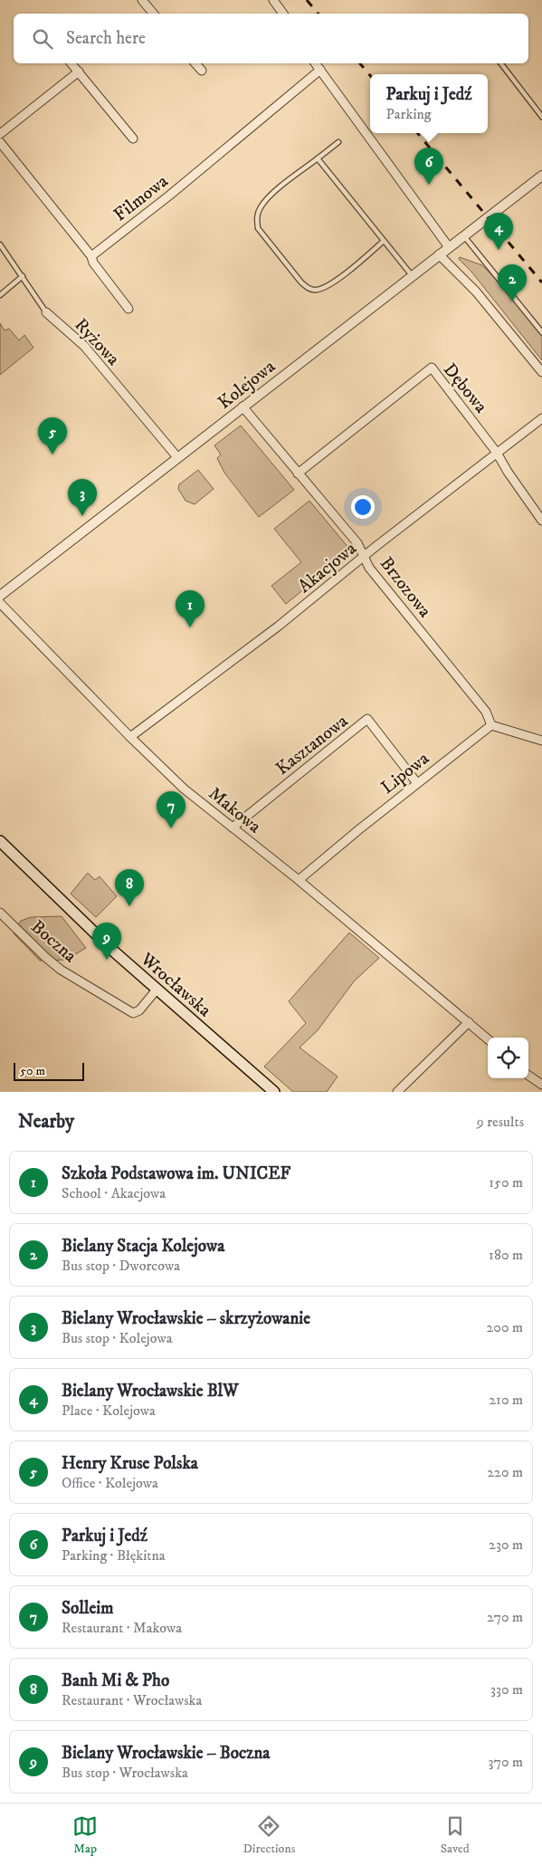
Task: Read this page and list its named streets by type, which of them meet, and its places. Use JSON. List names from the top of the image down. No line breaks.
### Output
{"streets":{"main road":["Wrocławska"],"street":["Filmowa","Ryżowa","Kolejowa","Dębowa","Akacjowa","Brzozowa","Kasztanowa","Lipowa","Makowa","Boczna"]},"crossings":[["Ryżowa","Kolejowa"],["Kolejowa","Brzozowa"],["Dębowa","Akacjowa"],["Dębowa","Brzozowa"],["Akacjowa","Brzozowa"],["Akacjowa","Makowa"],["Brzozowa","Lipowa"],["Kasztanowa","Lipowa"],["Kasztanowa","Makowa"],["Lipowa","Makowa"],["Boczna","Wrocławska"]],"scale_bar":"50 m","page":{"search":"Search here","popup":["Parkuj i Jedź","Parking"],"pins":["6","4","2","5","3","1","7","8","9"],"scale":"50 m","heading":["Nearby","9 results"],"list":[{"mark":"1","name":"Szkoła Podstawowa im. UNICEF","note":"School · Akacjowa","value":"150 m"},{"mark":"2","name":"Bielany Stacja Kolejowa","note":"Bus stop · Dworcowa","value":"180 m"},{"mark":"3","name":"Bielany Wrocławskie – skrzyżowanie","note":"Bus stop · Kolejowa","value":"200 m"},{"mark":"4","name":"Bielany Wrocławskie BlW","note":"Place · Kolejowa","value":"210 m"},{"mark":"5","name":"Henry Kruse Polska","note":"Office · Kolejowa","value":"220 m"},{"mark":"6","name":"Parkuj i Jedź","note":"Parking · Błękitna","value":"230 m"},{"mark":"7","name":"Solleim","note":"Restaurant · Makowa","value":"270 m"},{"mark":"8","name":"Banh Mi & Pho","note":"Restaurant · Wrocławska","value":"330 m"},{"mark":"9","name":"Bielany Wrocławskie – Boczna","note":"Bus stop · Wrocławska","value":"370 m"}],"nav":["Map","Directions","Saved"]}}
